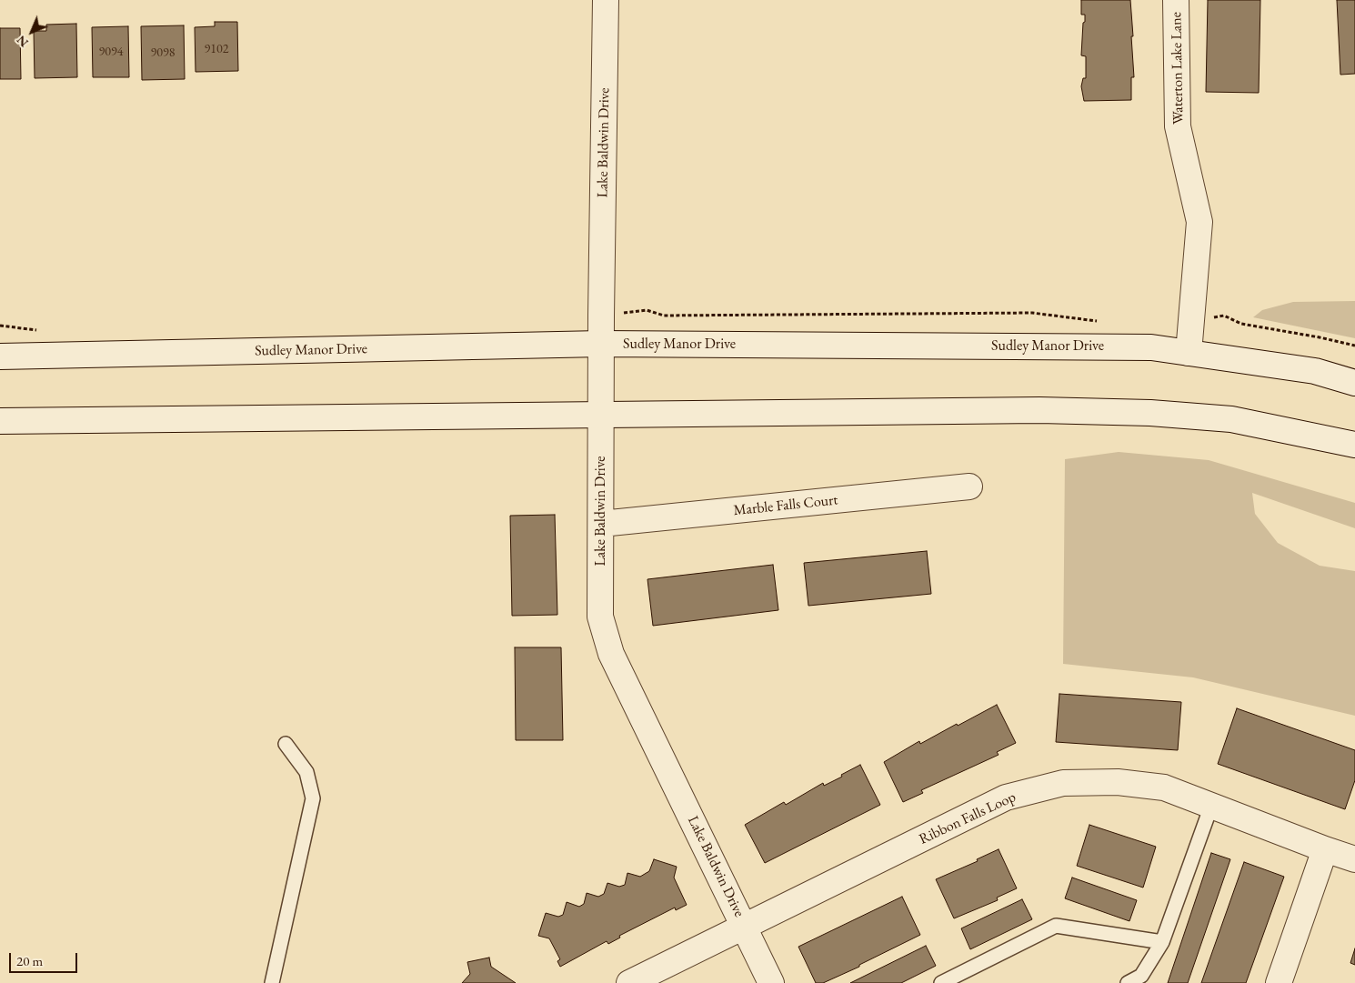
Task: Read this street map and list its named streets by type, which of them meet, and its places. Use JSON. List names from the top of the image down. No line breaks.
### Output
{"streets":{"main road":["Waterton Lake Lane","Lake Baldwin Drive","Sudley Manor Drive","Marble Falls Court","Ribbon Falls Loop"]},"crossings":[["Waterton Lake Lane","Sudley Manor Drive"],["Lake Baldwin Drive","Sudley Manor Drive"],["Lake Baldwin Drive","Marble Falls Court"],["Lake Baldwin Drive","Ribbon Falls Loop"]],"house_numbers":["9102","9094","9098"],"scale_bar":"20 m","north":"bottom left"}
